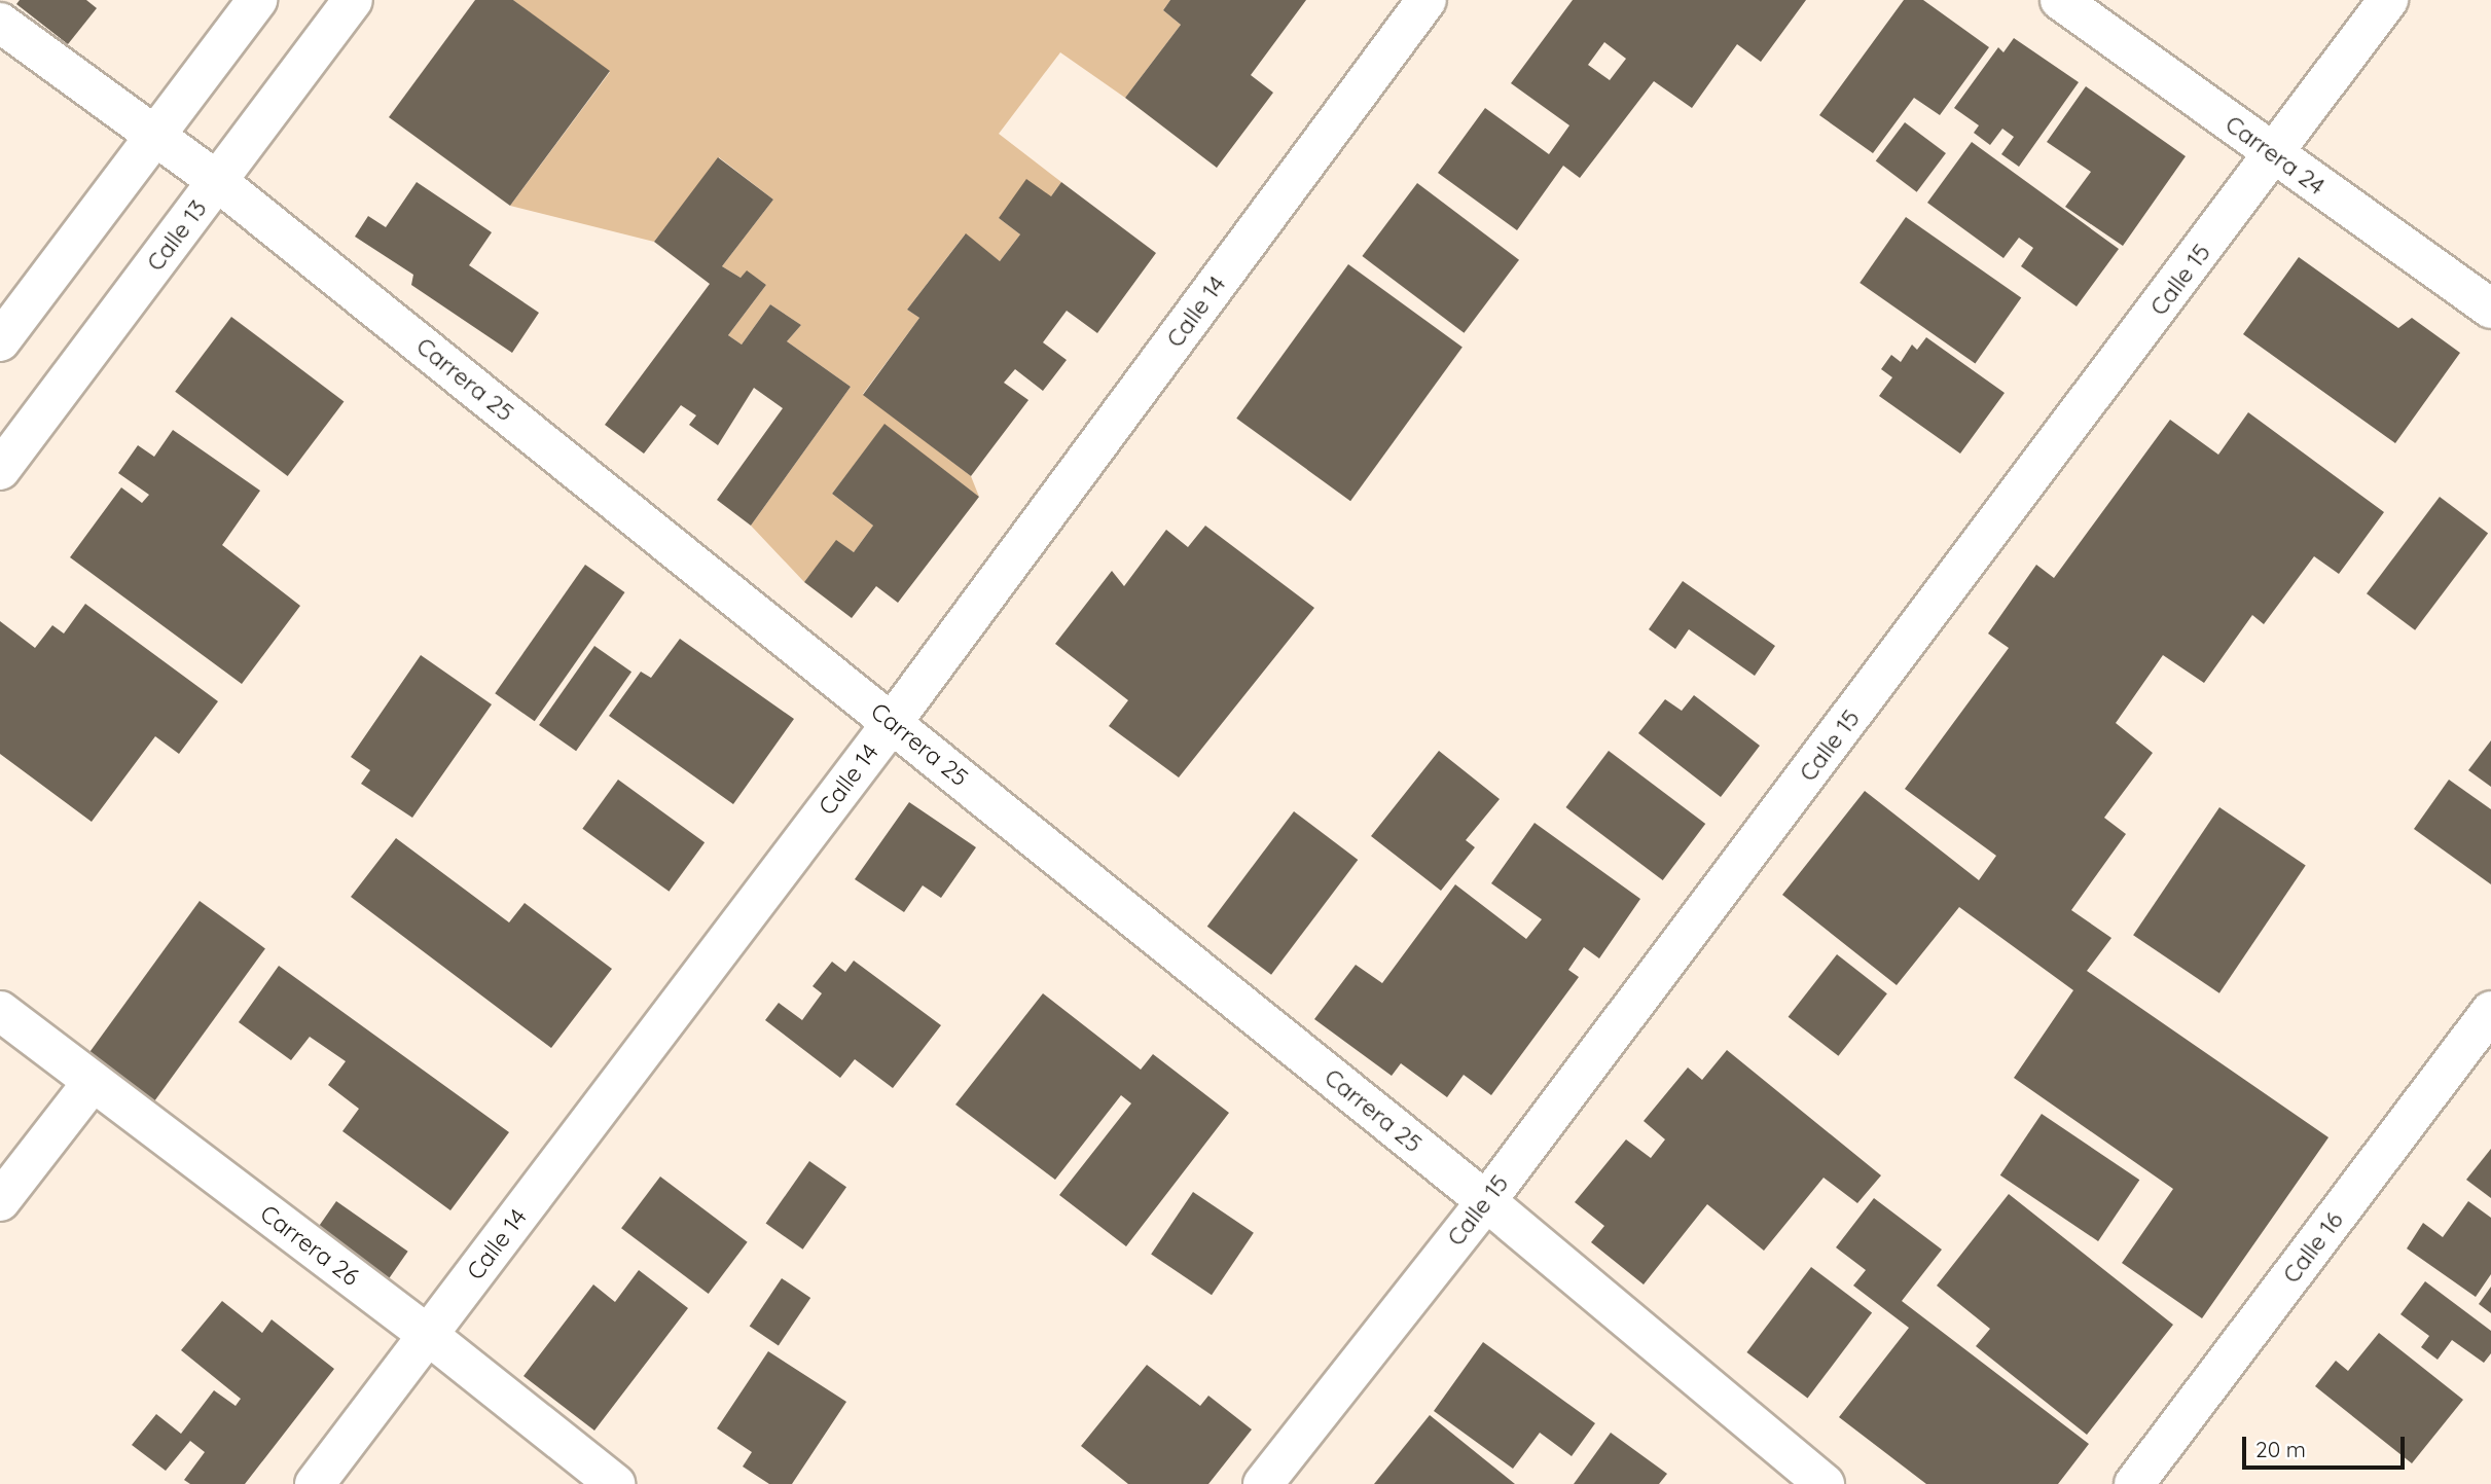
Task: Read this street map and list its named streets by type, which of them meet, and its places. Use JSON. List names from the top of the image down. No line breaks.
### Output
{"streets":{"street":["Carrera 24","Calle 13","Calle 15","Calle 14","Carrera 25","Carrera 26","Calle 16"]},"crossings":[["Carrera 24","Calle 15"],["Calle 13","Carrera 25"],["Calle 15","Carrera 25"],["Calle 14","Carrera 25"],["Calle 14","Carrera 26"]],"scale_bar":"20 m"}
